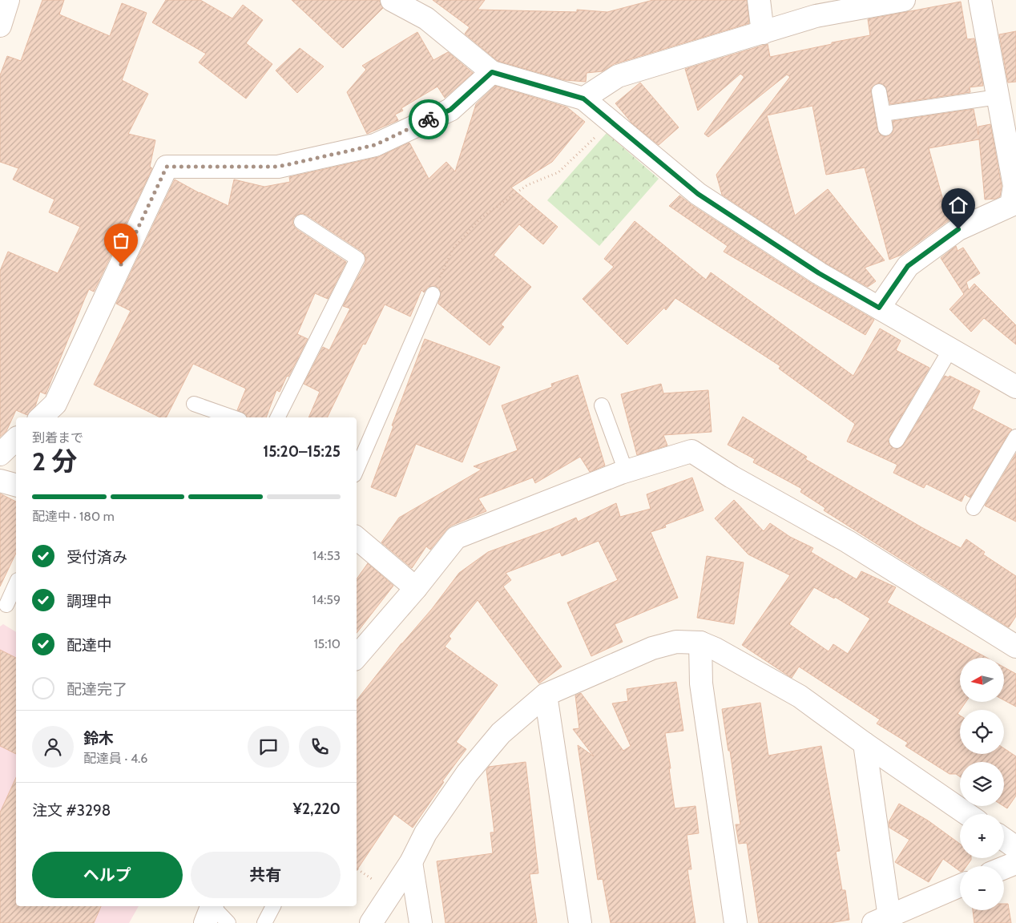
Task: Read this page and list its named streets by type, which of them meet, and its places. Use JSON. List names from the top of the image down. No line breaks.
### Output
{"north":"left","page":{"heading":["2 分","到着まで","15:20–15:25"],"panel":["鈴木","配達員 · 4.6","注文 #3298","¥2,220"],"bar":"配達中 · 180 m","list":[["受付済み","14:53"],["調理中","14:59"],["配達中","15:10"],"配達完了"],"map_buttons":["+","−"],"buttons":["ヘルプ","共有"]}}
